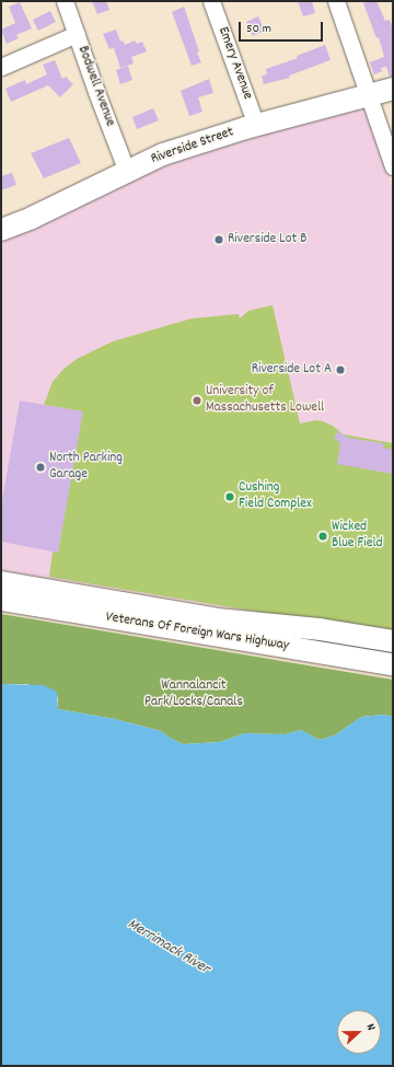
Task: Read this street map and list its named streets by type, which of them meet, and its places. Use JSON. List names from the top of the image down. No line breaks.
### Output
{"streets":{"main road":["Riverside Street","Veterans Of Foreign Wars Highway"],"street":["Emery Avenue","Bodwell Avenue"]},"crossings":[["Emery Avenue","Riverside Street"],["Bodwell Avenue","Riverside Street"]],"water":["Merrimack River"],"parks":["Wannalancit Park/Locks/Canals"],"places":["Riverside Lot B","Riverside Lot A","University of Massachusetts Lowell","North Parking Garage","Cushing Field Complex","Wicked Blue Field"],"scale_bar":"50 m","north":"right"}
